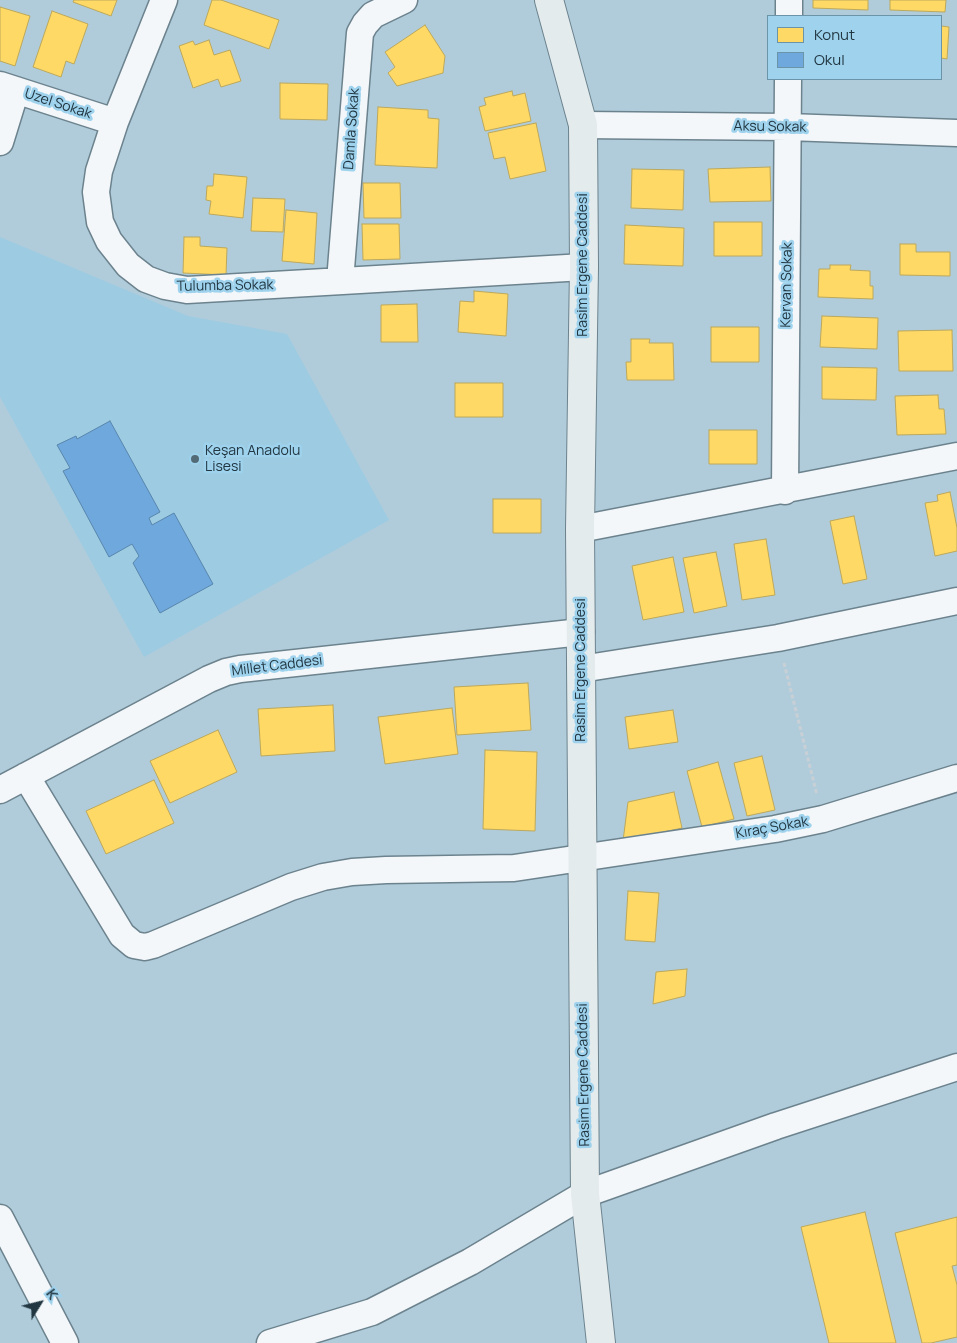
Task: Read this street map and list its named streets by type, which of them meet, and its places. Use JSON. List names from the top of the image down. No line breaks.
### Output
{"streets":{"main road":["Rasim Ergene Caddesi"],"street":["Uzel Sokak","Aksu Sokak","Damla Sokak","Kervan Sokak","Tulumba Sokak","Millet Caddesi","Kıraç Sokak"]},"crossings":[["Uzel Sokak","Tulumba Sokak"],["Aksu Sokak","Rasim Ergene Caddesi"],["Aksu Sokak","Kervan Sokak"],["Damla Sokak","Tulumba Sokak"],["Rasim Ergene Caddesi","Tulumba Sokak"],["Rasim Ergene Caddesi","Millet Caddesi"],["Rasim Ergene Caddesi","Kıraç Sokak"],["Millet Caddesi","Kıraç Sokak"]],"places":["Keşan Anadolu Lisesi"],"legend":["Konut","Okul"],"north":"top right"}
